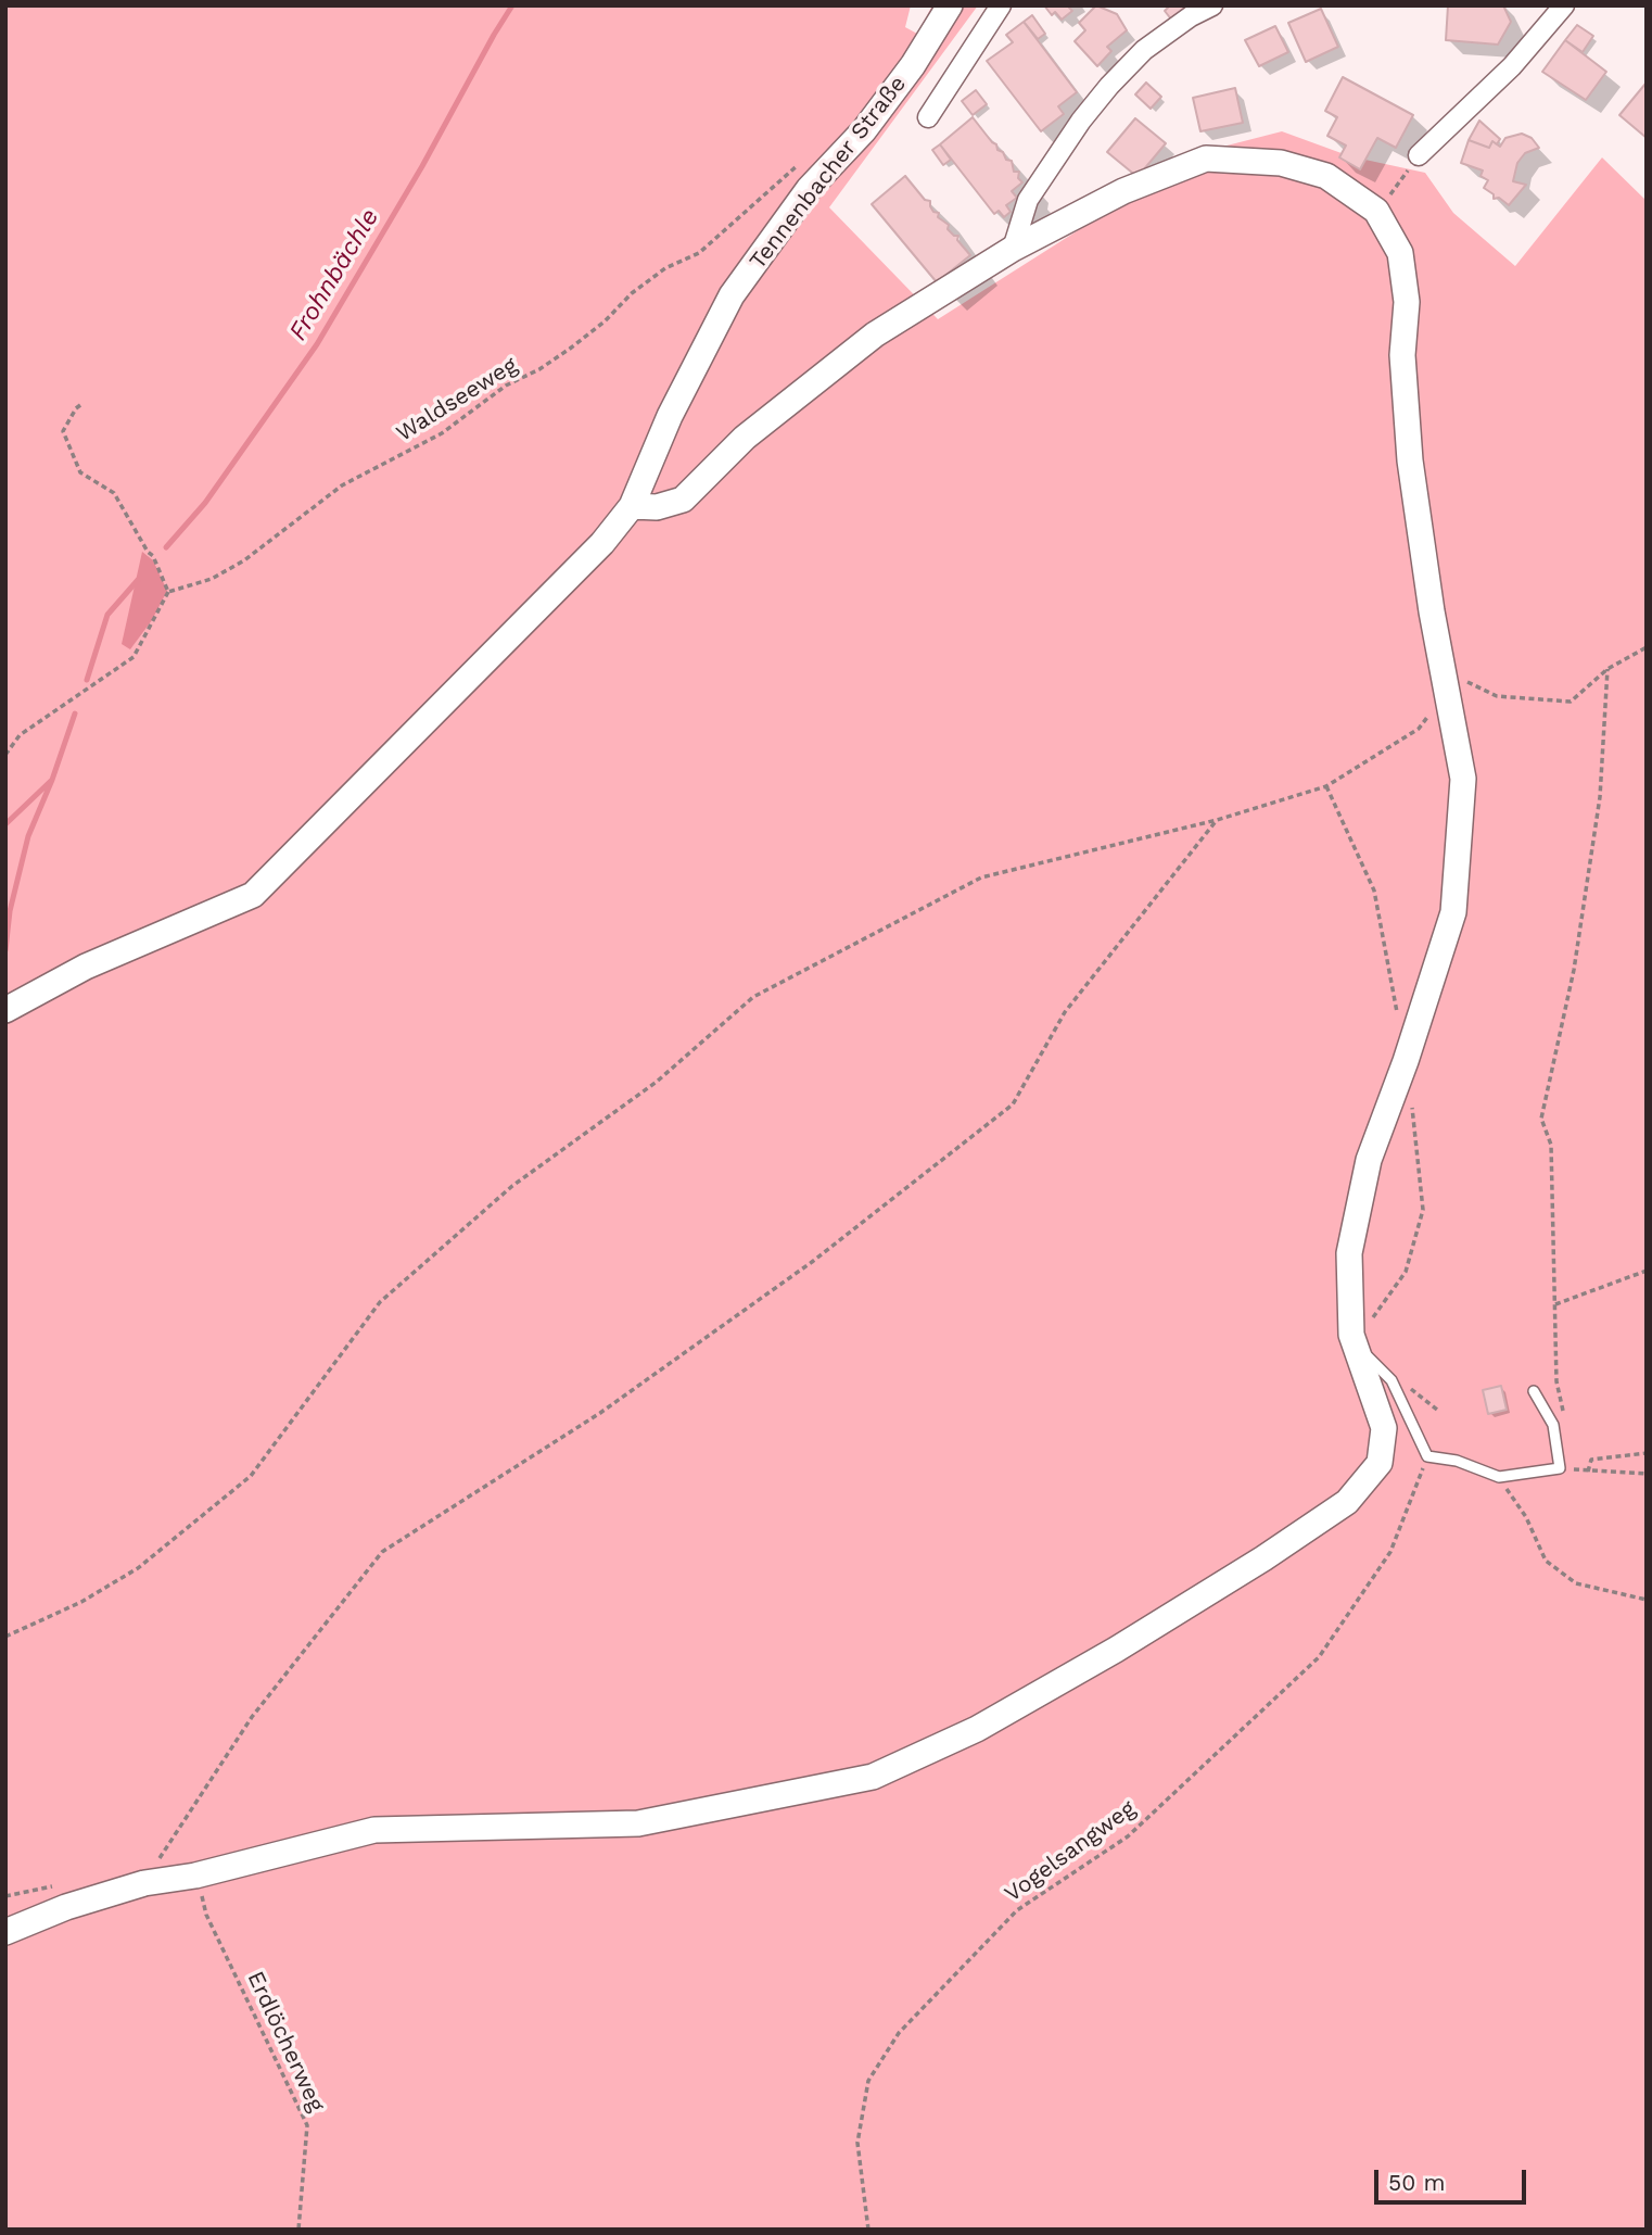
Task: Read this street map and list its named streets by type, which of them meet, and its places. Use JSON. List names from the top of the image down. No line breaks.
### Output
{"streets":{"street":["Tennenbacher Straße"],"path":["Waldseeweg","Vogelsangweg","Erdlöcherweg"]},"water":["Frohnbächle"],"scale_bar":"50 m"}
